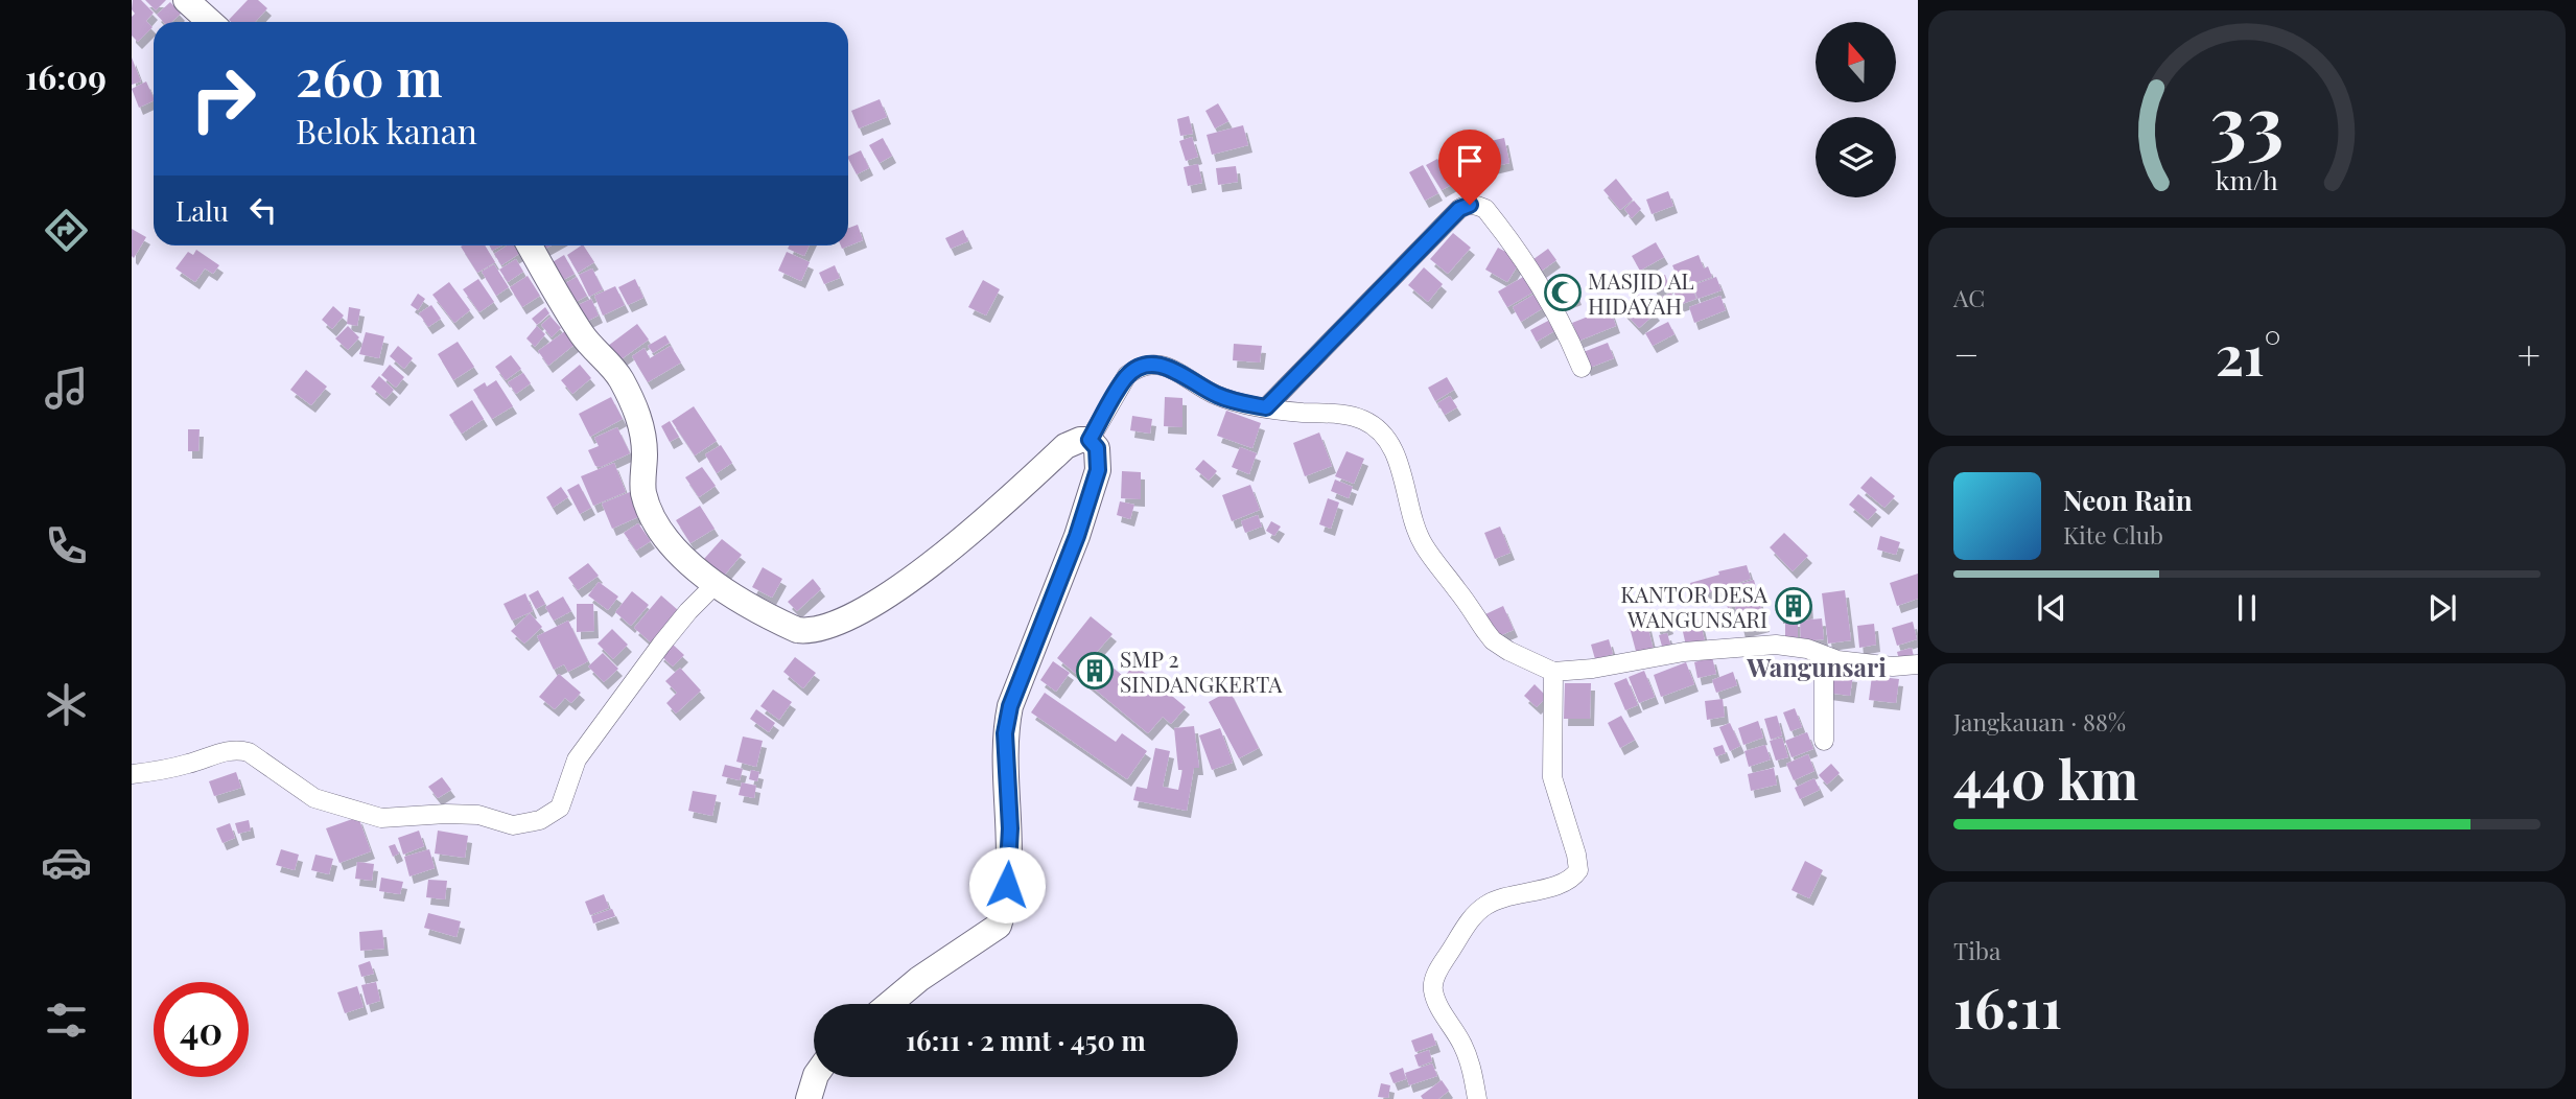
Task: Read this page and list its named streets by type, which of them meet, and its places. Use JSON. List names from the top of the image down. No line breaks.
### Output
{"districts":["Wangunsari"],"places":{"mosque":["MASJID AL HIDAYAH"],"building":["KANTOR DESA WANGUNSARI","SMP 2 SINDANGKERTA"]},"north":"top","page":{"tabs":"16:09","turn":["260 m","Belok kanan"],"then":"Lalu","tile":["AC",["Jangkauan · 88%","440 km"],["Tiba","16:11"]],"heat":["−","21°","+"],"song":["Neon Rain","Kite Club"],"limit":"40","trip":"16:11 · 2 mnt · 450 m","gauge":["33","km/h"]}}
